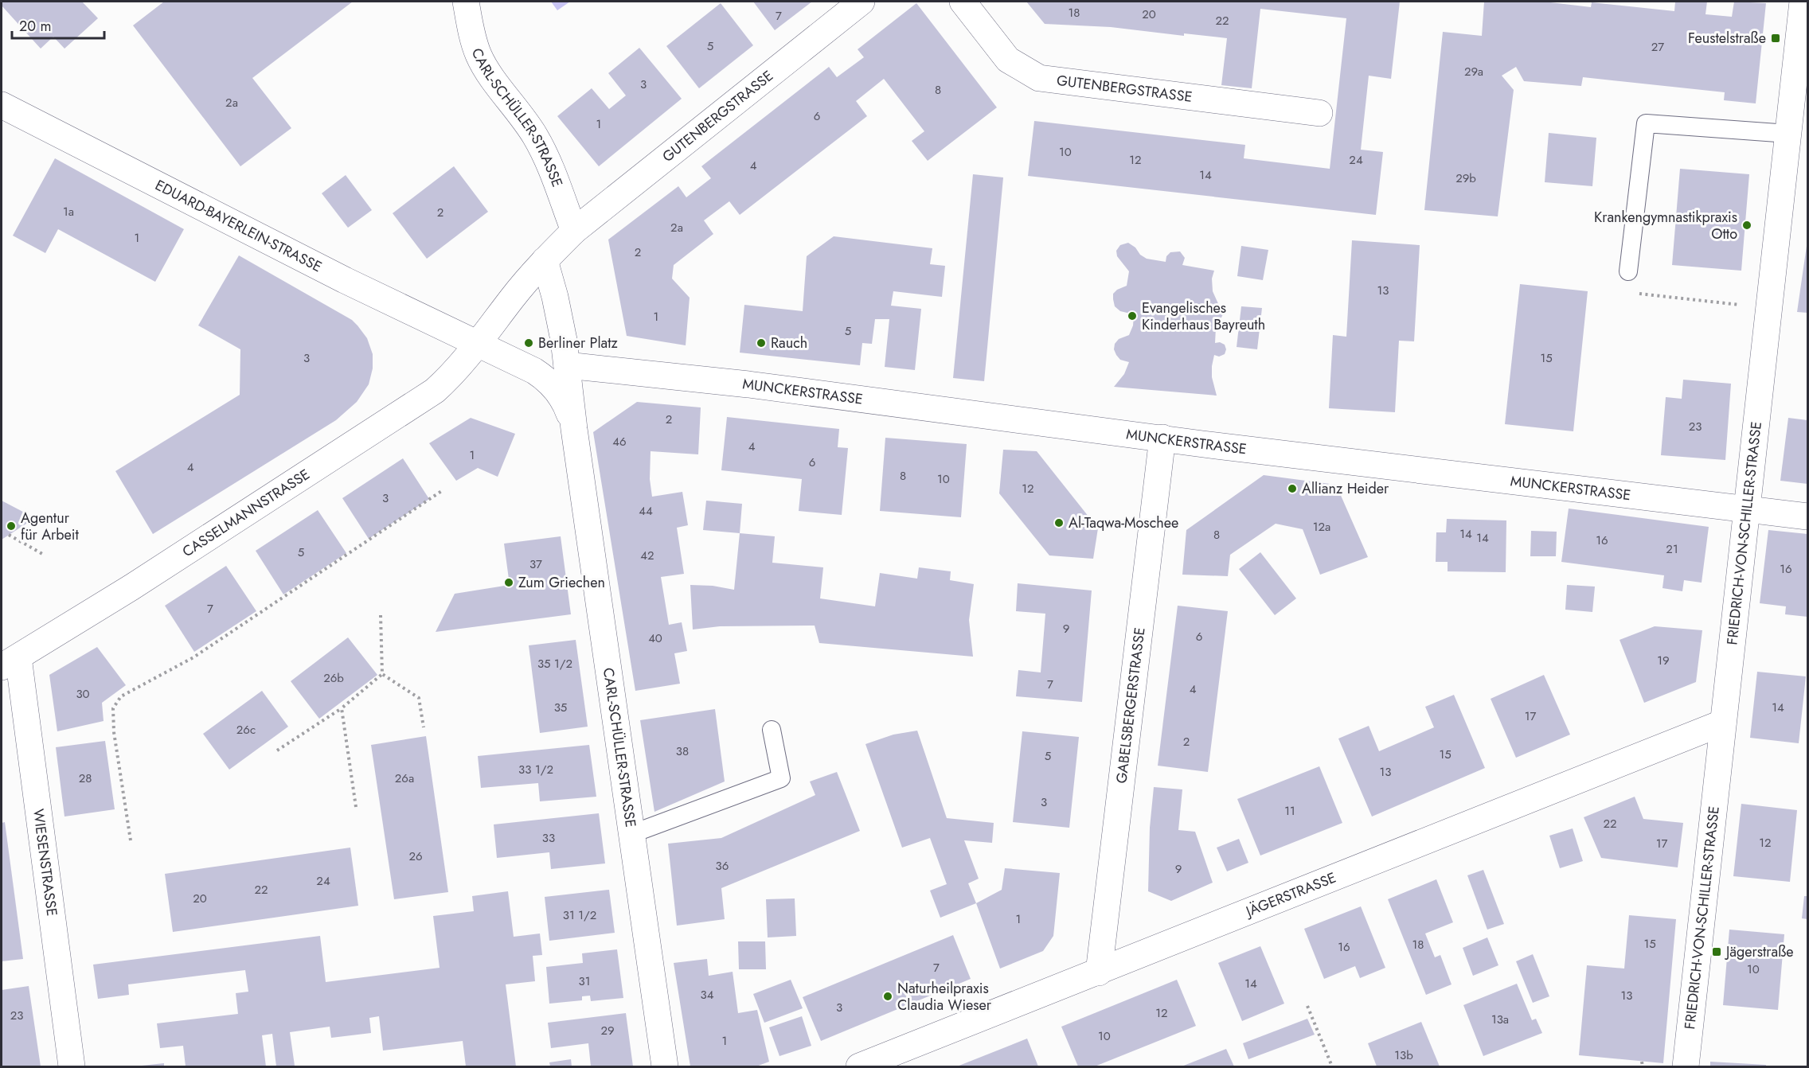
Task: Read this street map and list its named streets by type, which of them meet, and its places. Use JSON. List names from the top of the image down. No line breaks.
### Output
{"streets":{"street":["GUTENBERGSTRASSE","CARL-SCHÜLLER-STRASSE","EDUARD-BAYERLEIN-STRASSE","MUNCKERSTRASSE","CASSELMANNSTRASSE","FRIEDRICH-VON-SCHILLER-STRASSE","GABELSBERGERSTRASSE","WIESENSTRASSE","JÄGERSTRASSE"]},"crossings":[["GUTENBERGSTRASSE","CARL-SCHÜLLER-STRASSE"],["EDUARD-BAYERLEIN-STRASSE","CASSELMANNSTRASSE"],["MUNCKERSTRASSE","FRIEDRICH-VON-SCHILLER-STRASSE"],["MUNCKERSTRASSE","GABELSBERGERSTRASSE"],["CASSELMANNSTRASSE","WIESENSTRASSE"],["FRIEDRICH-VON-SCHILLER-STRASSE","JÄGERSTRASSE"],["GABELSBERGERSTRASSE","JÄGERSTRASSE"]],"places":{"transit":["Feustelstraße","Jägerstraße"],"other":["Krankengymnastikpraxis Otto","Evangelisches Kinderhaus Bayreuth","Berliner Platz","Rauch","Allianz Heider","Al-Taqwa-Moschee","Agentur für Arbeit","Zum Griechen","Naturheilpraxis Claudia Wieser"]},"house_numbers":["18","20","7","22","5","27","29a","3","8","2a","6","1","10","12","24","4","14","29b","1a","2","2a","1","2","13","1","5","3","15","2","23","46","4","1","6","4","8","10","12","3","44","12a","14","8","14","16","21","5","42","37","16","7","9","6","40","19","35 1/2","26b","7","4","30","35","14","17","26c","2","38","15","5","33 1/2","13","28","26a","3","11","22","33","12","17","26","36","9","24","22","20","31 1/2","1","15","18","16","7","10","31","14","34","13","3","12","23","13a","29","10","1","13b"],"scale_bar":"20 m"}
